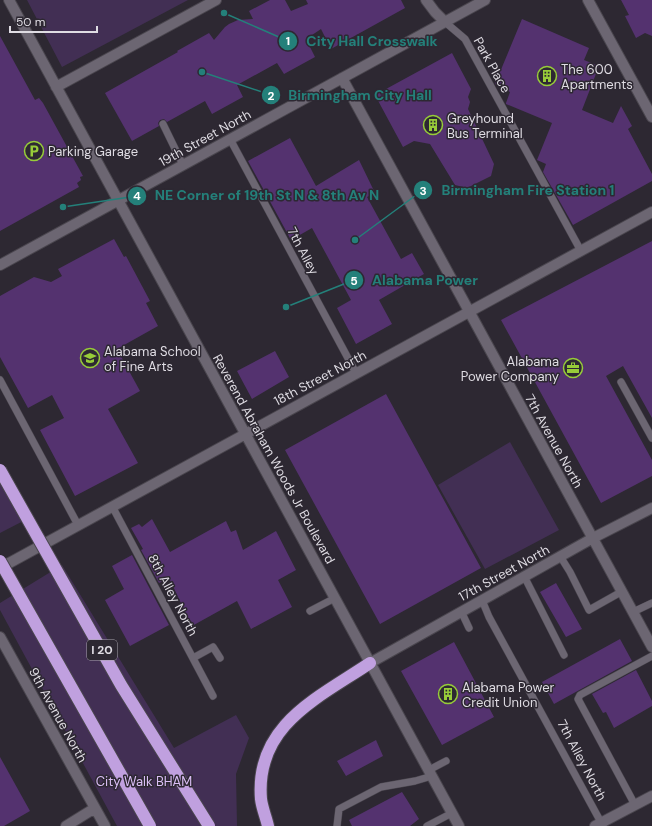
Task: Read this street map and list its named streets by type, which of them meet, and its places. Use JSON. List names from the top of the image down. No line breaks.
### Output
{"streets":{"highway":["I 20"],"street":["19th Street North","18th Street North","7th Avenue North","Reverend Abraham Woods Jr Boulevard","17th Street North","9th Avenue North"],"lane":["Park Place","7th Alley","8th Alley North","7th Alley North"]},"crossings":[["Park Place","19th Street North"],["Park Place","18th Street North"],["19th Street North","7th Alley"],["19th Street North","7th Avenue North"],["19th Street North","Reverend Abraham Woods Jr Boulevard"],["7th Alley","18th Street North"],["18th Street North","7th Avenue North"],["18th Street North","Reverend Abraham Woods Jr Boulevard"],["18th Street North","8th Alley North"],["7th Avenue North","17th Street North"],["Reverend Abraham Woods Jr Boulevard","17th Street North"],["17th Street North","7th Alley North"]],"parks":["City Walk BHAM"],"places":{"other":["City Hall Crosswalk","Birmingham City Hall","NE Corner of 19th St N & 8th Av N","Birmingham Fire Station 1","Alabama Power"],"building":["The 600 Apartments","Greyhound Bus Terminal","Alabama Power Credit Union"],"parking":["Parking Garage"],"school or university":["Alabama School of Fine Arts"],"office":["Alabama Power Company"]},"scale_bar":"50 m"}
